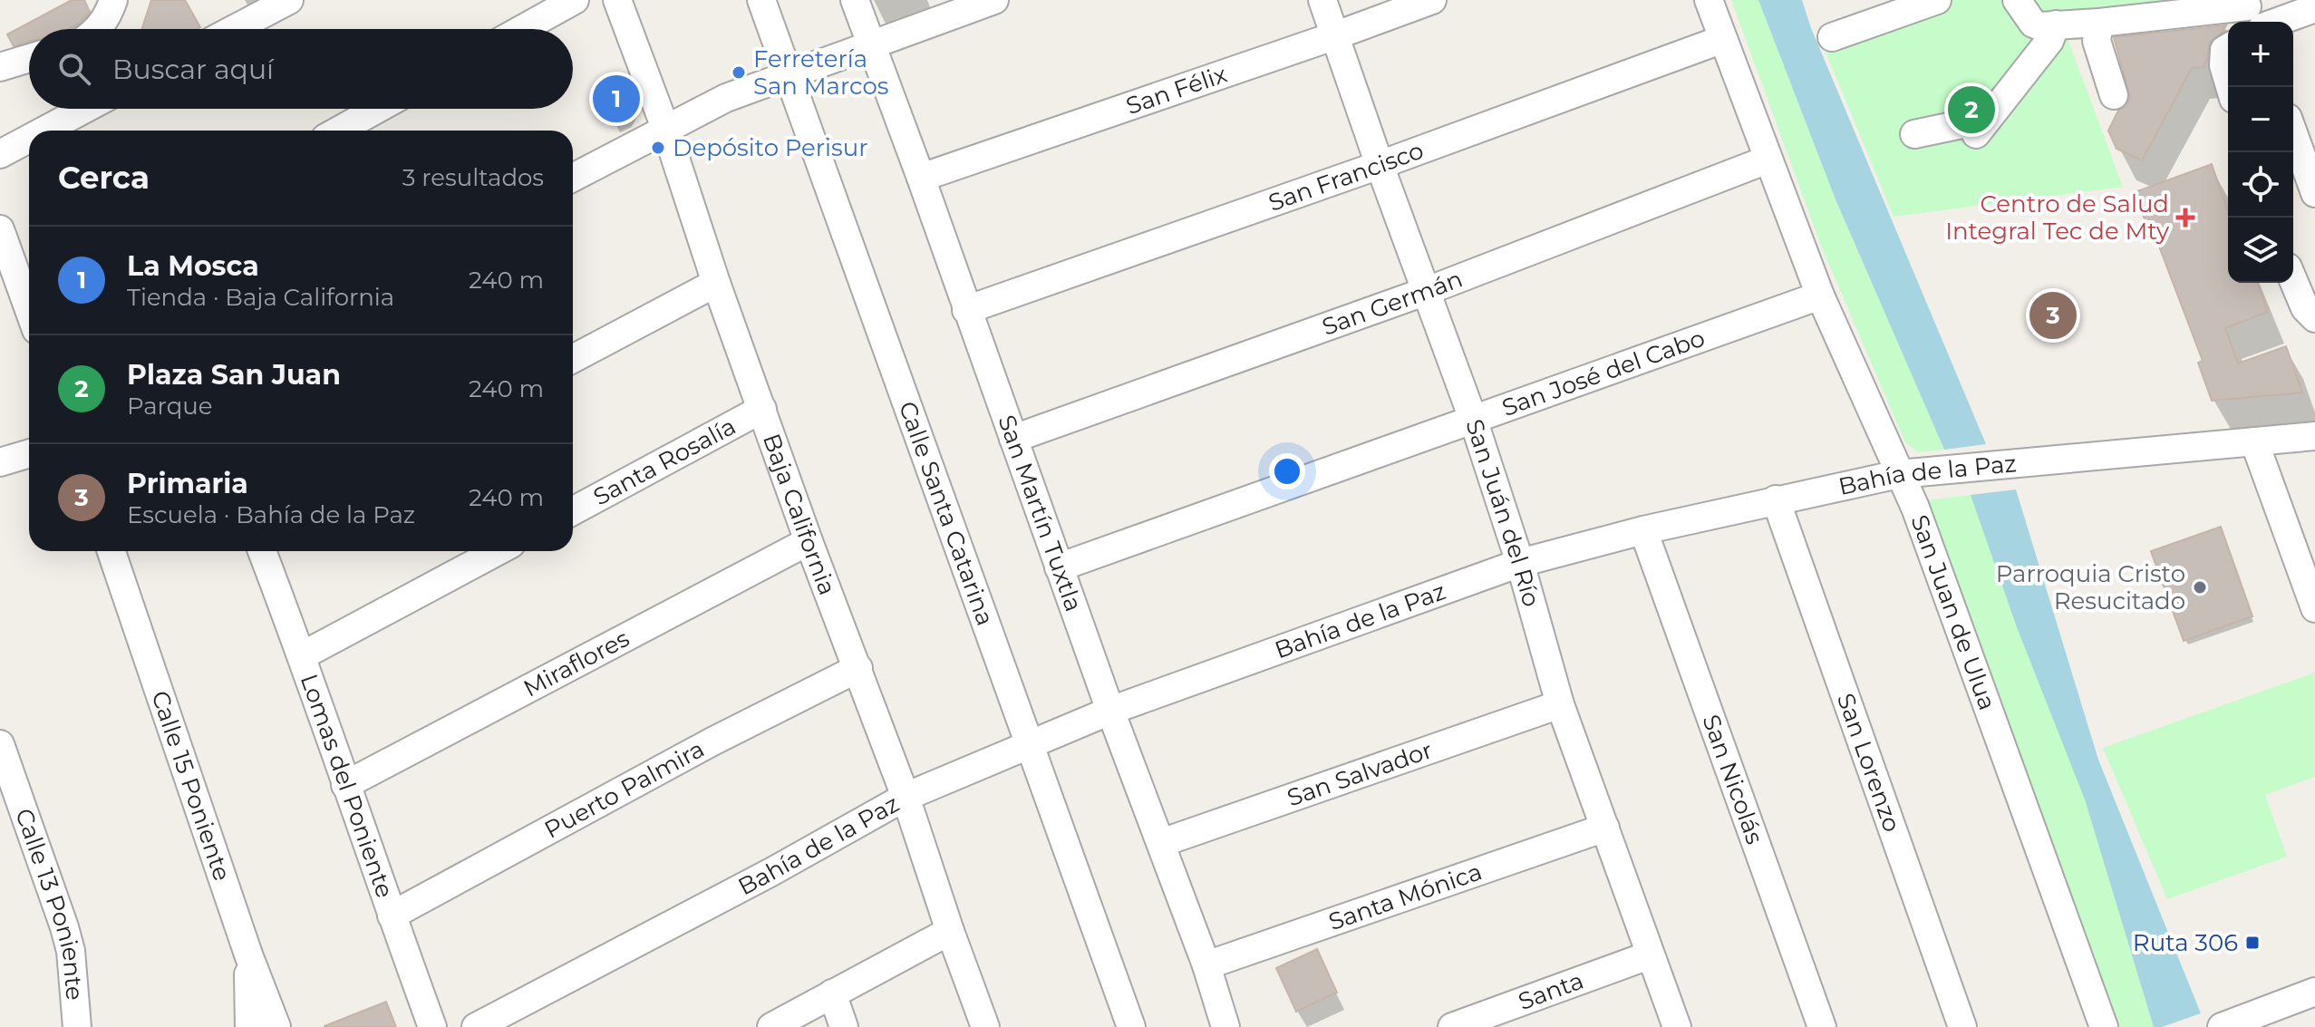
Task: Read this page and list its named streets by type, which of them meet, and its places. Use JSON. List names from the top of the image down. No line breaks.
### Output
{"streets":{"street":["San Félix","San Francisco","San Germán","San José del Cabo","Santa Rosalía","Bahía de la Paz","Calle Santa Catarina","San Juán del Río","Baja California","San Martín Tuxtla","San Juan de Ulua","Miraflores","San Lorenzo","San Salvador","San Nicolás","Lomas del Poniente","Calle 15 Poniente","Puerto Palmira","Santa Mónica","Calle 13 Poniente","Santa"]},"crossings":[["San Félix","San Juán del Río"],["San Félix","San Martín Tuxtla"],["San Francisco","San Juán del Río"],["San Francisco","San Martín Tuxtla"],["San Francisco","San Juan de Ulua"],["San Germán","San Juán del Río"],["San Germán","San Martín Tuxtla"],["San Germán","San Juan de Ulua"],["San José del Cabo","San Juán del Río"],["San José del Cabo","San Martín Tuxtla"],["San José del Cabo","San Juan de Ulua"],["Santa Rosalía","Baja California"],["Bahía de la Paz","Calle Santa Catarina"],["Bahía de la Paz","San Juán del Río"],["Bahía de la Paz","Baja California"],["Bahía de la Paz","San Martín Tuxtla"],["Bahía de la Paz","San Juan de Ulua"],["Bahía de la Paz","San Lorenzo"],["Bahía de la Paz","San Nicolás"],["San Juán del Río","San Salvador"],["San Juán del Río","Santa Mónica"],["San Juán del Río","Santa"],["Baja California","Miraflores"],["Baja California","Puerto Palmira"],["San Martín Tuxtla","San Salvador"],["San Martín Tuxtla","Santa Mónica"],["Miraflores","Lomas del Poniente"],["Lomas del Poniente","Puerto Palmira"]],"places":{"other":["Ferretería San Marcos","Depósito Perisur","Parroquia Cristo Resucitado"],"health":["Centro de Salud Integral Tec de Mty"],"transit":["Ruta 306"]},"page":{"map_buttons":["+","−"],"search":"Buscar aquí","pins":["1","2","3"],"heading":["Cerca","3 resultados"],"list":[{"mark":"1","name":"La Mosca","note":"Tienda · Baja California","value":"240 m"},{"mark":"2","name":"Plaza San Juan","note":"Parque","value":"240 m"},{"mark":"3","name":"Primaria","note":"Escuela · Bahía de la Paz","value":"240 m"}]}}
